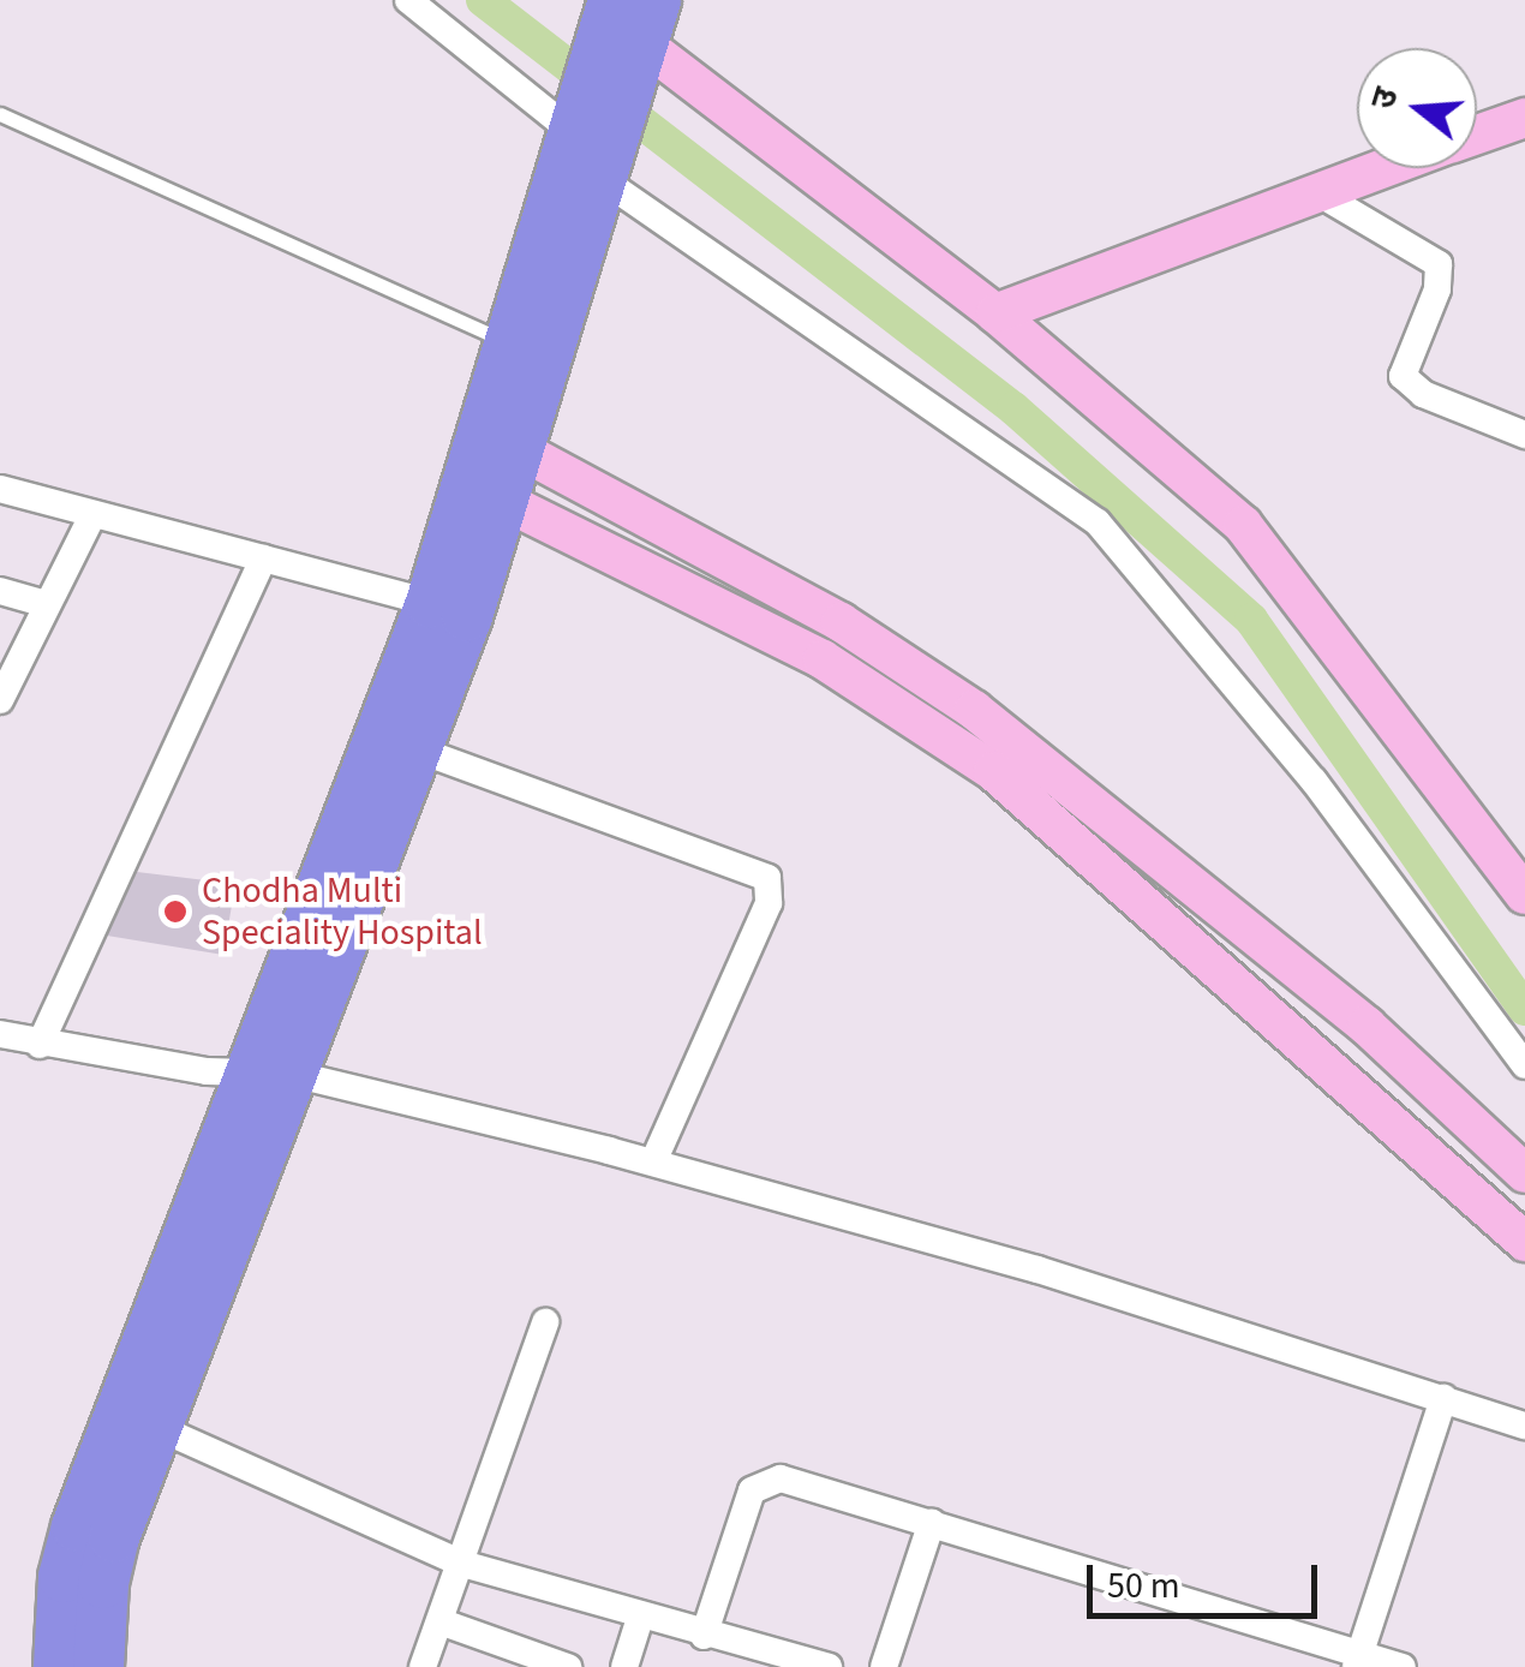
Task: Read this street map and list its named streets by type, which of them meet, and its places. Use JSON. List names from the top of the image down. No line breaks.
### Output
{"places":["Chodha Multi Speciality Hospital"],"scale_bar":"50 m","north":"left"}
